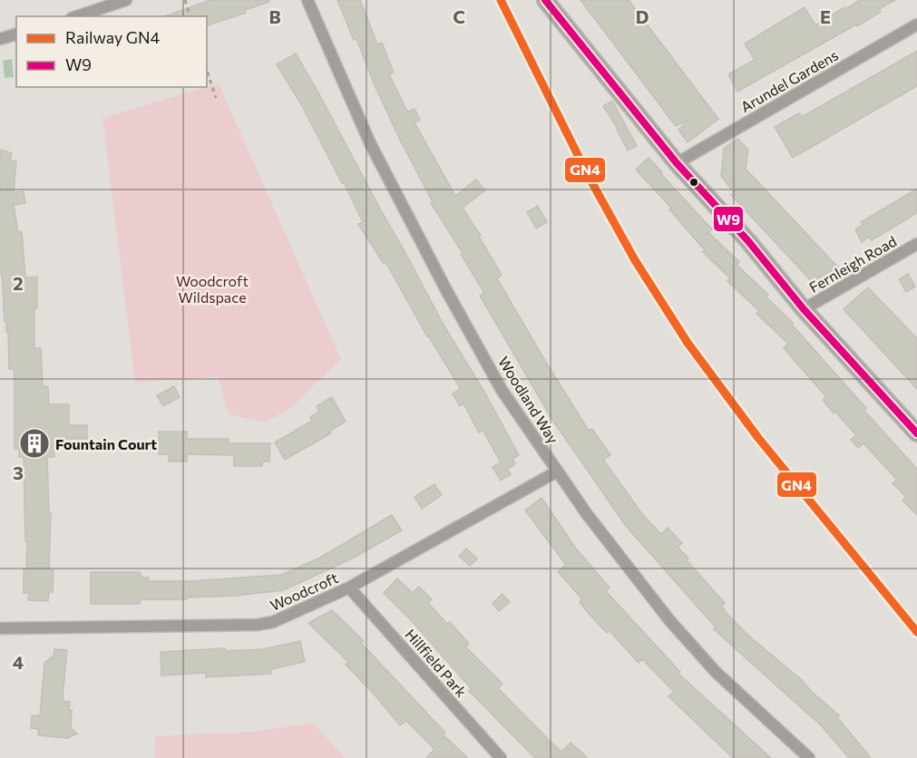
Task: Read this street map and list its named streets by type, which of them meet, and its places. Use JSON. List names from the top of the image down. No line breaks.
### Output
{"streets":{"street":["Arundel Gardens","Fernleigh Road","Woodland Way","Woodcroft","Hillfield Park"]},"crossings":[["Woodland Way","Woodcroft"],["Woodcroft","Hillfield Park"]],"parks":["Woodcroft Wildspace"],"places":{"building":["Fountain Court"]},"lines":["rail line GN4","transit line W9"],"legend":["Railway GN4","W9"],"grid":{"columns":["B","C","D","E"],"rows":["2","3","4"]}}
